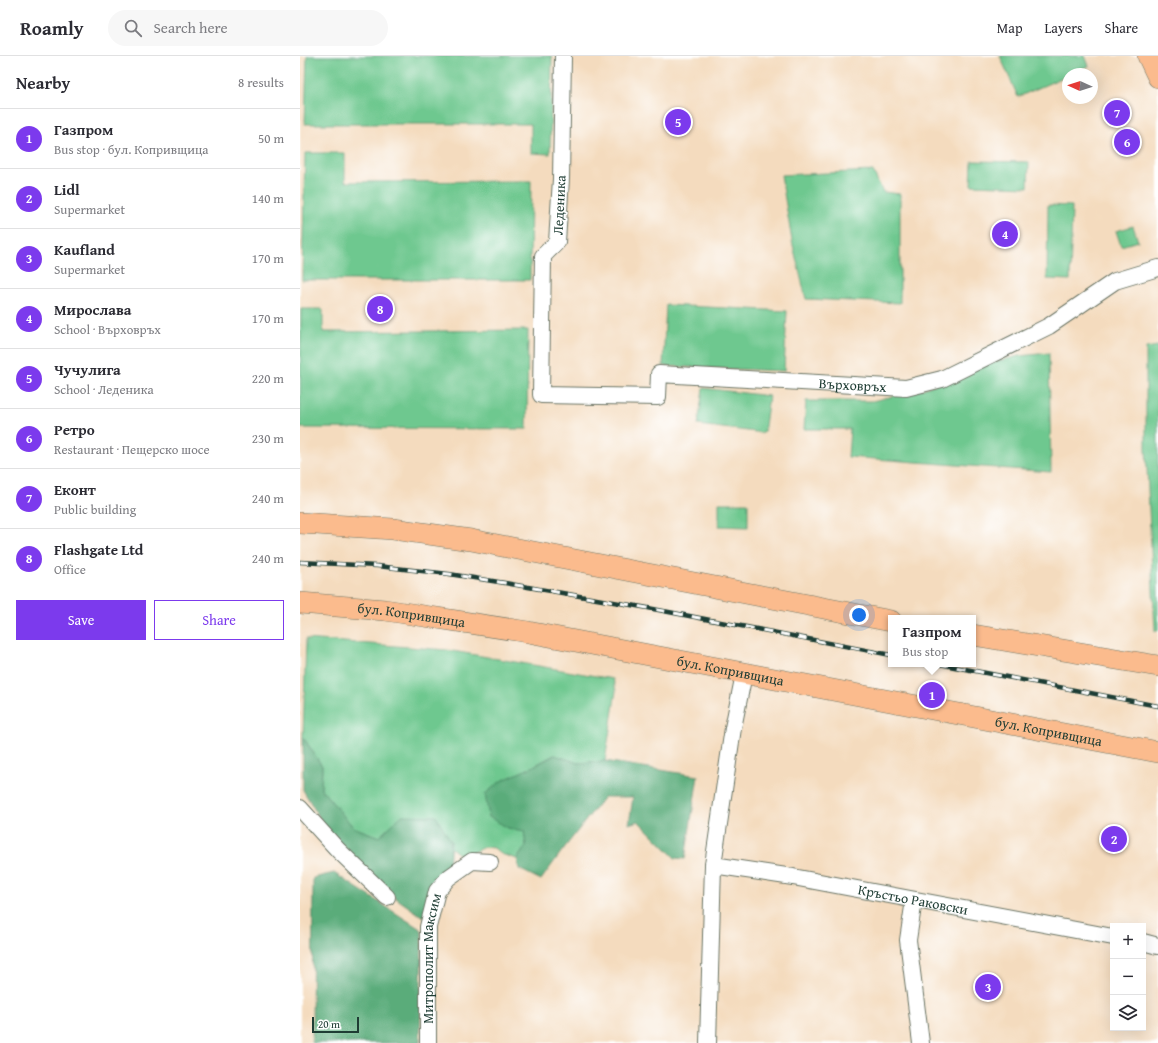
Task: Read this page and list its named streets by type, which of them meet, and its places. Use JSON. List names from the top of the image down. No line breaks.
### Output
{"streets":{"main road":["бул. Копривщица"],"street":["Леденика","Върховръх","Кръстьо Раковски","Митрополит Максим"]},"crossings":[["Леденика","Върховръх"]],"scale_bar":"20 m","north":"left","page":{"header":"Roamly","search":"Search here","nav":["Map","Layers","Share"],"heading":["Nearby","8 results"],"pins":["7","5","6","4","8","1","2","3"],"list":[{"mark":"1","name":"Газпром","note":"Bus stop · бул. Копривщица","value":"50 m"},{"mark":"2","name":"Lidl","note":"Supermarket","value":"140 m"},{"mark":"3","name":"Kaufland","note":"Supermarket","value":"170 m"},{"mark":"4","name":"Мирослава","note":"School · Върховръх","value":"170 m"},{"mark":"5","name":"Чучулига","note":"School · Леденика","value":"220 m"},{"mark":"6","name":"Ретро","note":"Restaurant · Пещерско шосе","value":"230 m"},{"mark":"7","name":"Еконт","note":"Public building","value":"240 m"},{"mark":"8","name":"Flashgate Ltd","note":"Office","value":"240 m"}],"buttons":["Save","Share"],"popup":["Газпром","Bus stop"],"map_buttons":["+","−"],"scale":"20 m"}}
